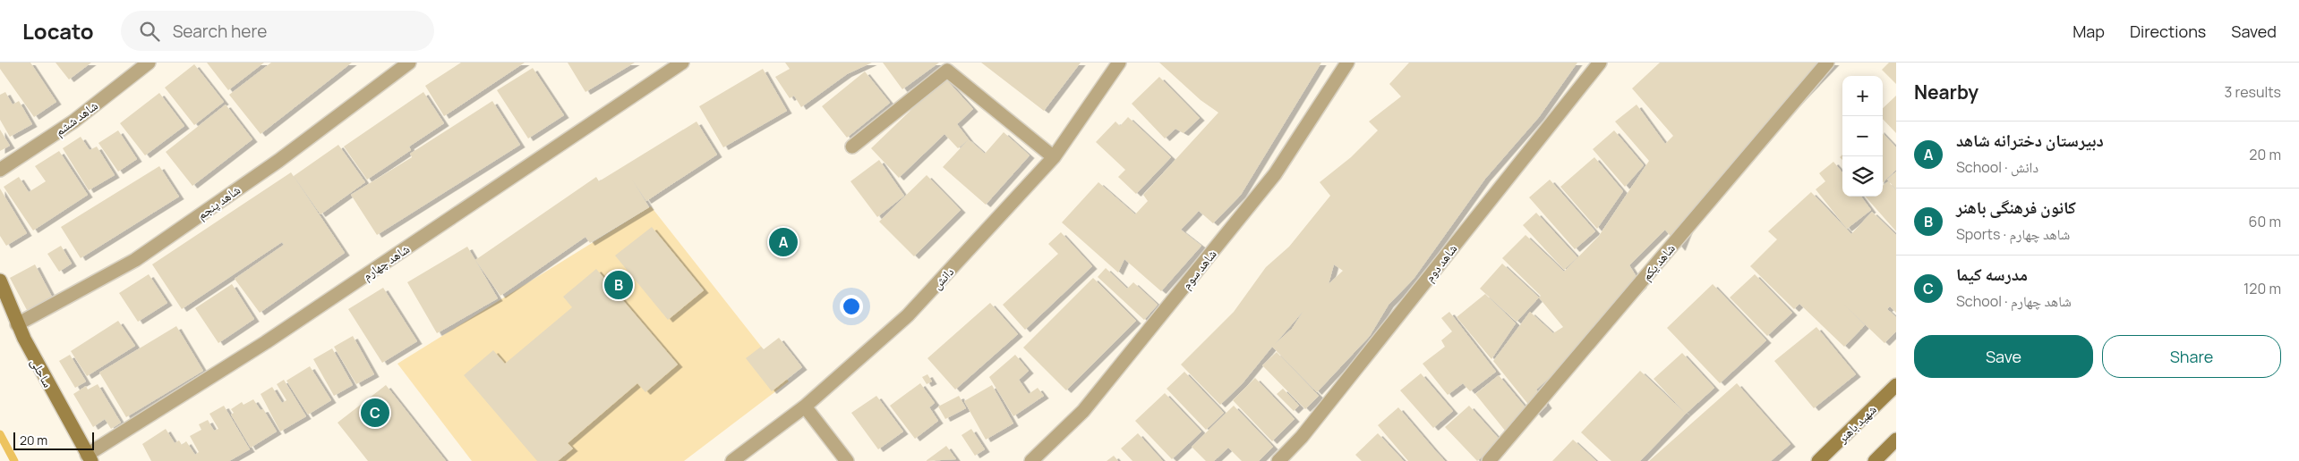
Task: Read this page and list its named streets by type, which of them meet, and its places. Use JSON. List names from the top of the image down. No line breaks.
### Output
{"streets":{"street":["شاهد ششم","شاهد پنجم","شاهد چهارم","شاهد یکم","شاهد دوم","شاهد سوم","دانش","ساحلی","شهید باهنر"]},"crossings":[["شاهد پنجم","ساحلی"],["شاهد چهارم","ساحلی"]],"scale_bar":"20 m","page":{"header":"Locato","search":"Search here","nav":["Map","Directions","Saved"],"heading":["Nearby","3 results"],"map_buttons":["+","−"],"list":[{"mark":"A","name":"دبیرستان دخترانه شاهد","note":"School · دانش","value":"20 m"},{"mark":"B","name":"کانون فرهنگی باهنر","note":"Sports · شاهد چهارم","value":"60 m"},{"mark":"C","name":"مدرسه کیما","note":"School · شاهد چهارم","value":"120 m"}],"pins":["A","B","C"],"buttons":["Save","Share"],"scale":"20 m"}}
